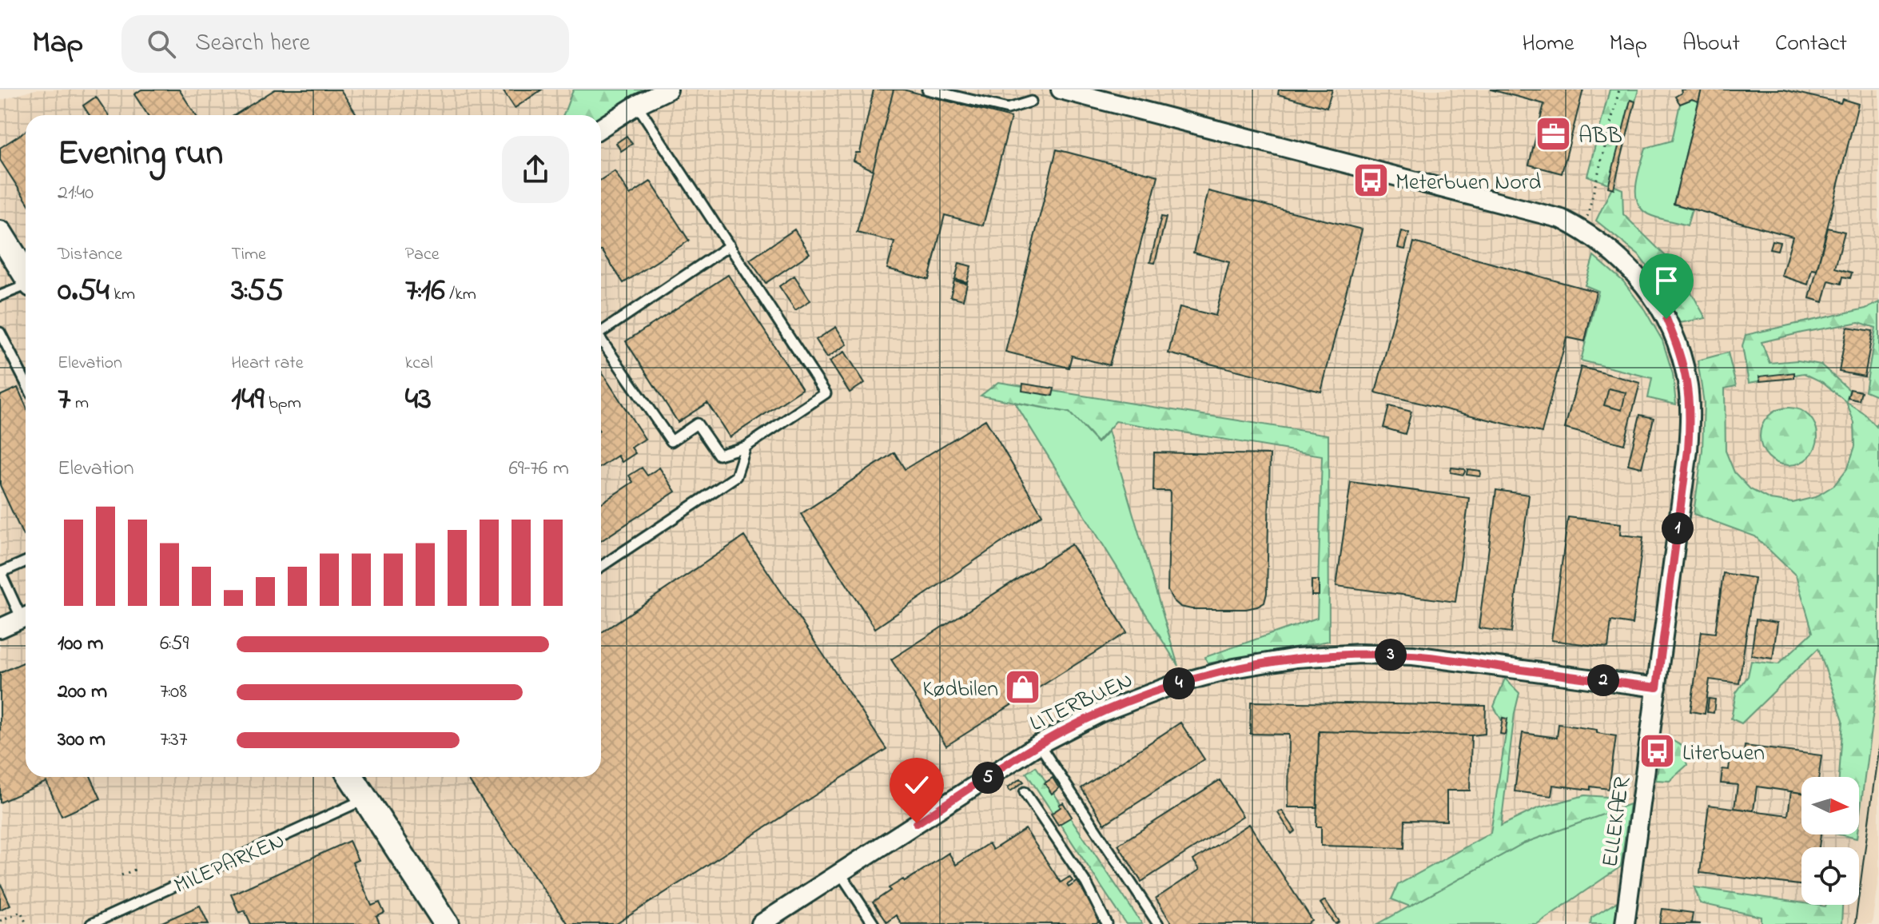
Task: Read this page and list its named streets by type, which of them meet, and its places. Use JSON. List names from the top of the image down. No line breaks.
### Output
{"streets":{"street":["LITERBUEN","ELLEKÆR"],"lane":["MILEPARKEN"]},"crossings":[["LITERBUEN","ELLEKÆR"]],"places":{"office":["ABB"],"bus stop":["Meterbuen Nord","Literbuen"],"shop":["Kødbilen"]},"north":"right","page":{"header":"Map","search":"Search here","nav":["Home","Map","About","Contact"],"heading":["Evening run","21:40"],"stats":[["Distance","0.54 km"],["Time","3:55"],["Pace","7:16 /km"],["Elevation","7 m"],["Heart rate","149 bpm"],["kcal","43"]],"chart":["Elevation","69–76 m"],"pins":["1","3","2","4","5"],"list":[{"name":"100 m","note":"6:59"},{"name":"200 m","note":"7:08"},{"name":"300 m","note":"7:37"}]}}
